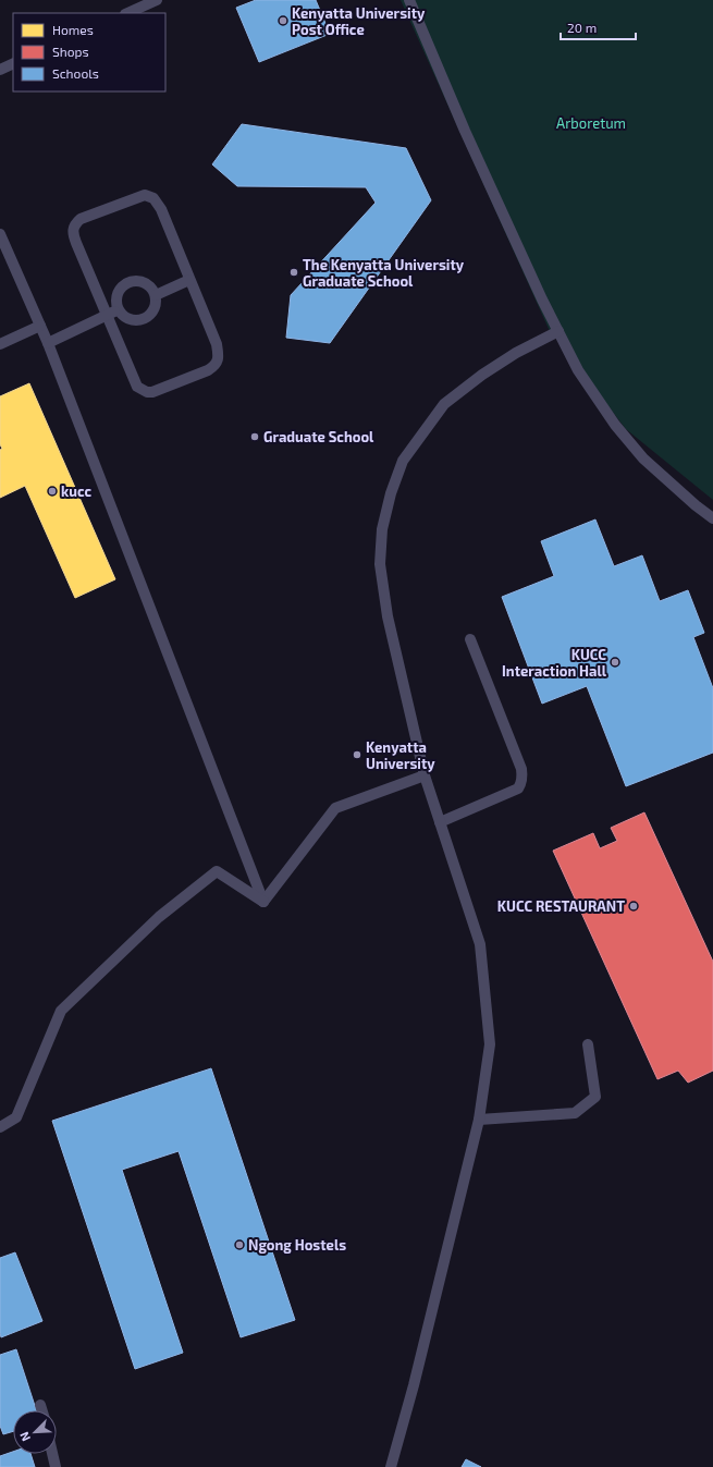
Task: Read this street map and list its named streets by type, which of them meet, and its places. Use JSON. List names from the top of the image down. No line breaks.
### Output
{"parks":["Arboretum"],"places":["Kenyatta University Post Office","The Kenyatta University Graduate School","Graduate School","kucc","KUCC Interaction Hall","Kenyatta University","KUCC RESTAURANT","Ngong Hostels"],"legend":["Homes","Shops","Schools"],"scale_bar":"20 m","north":"bottom left"}
